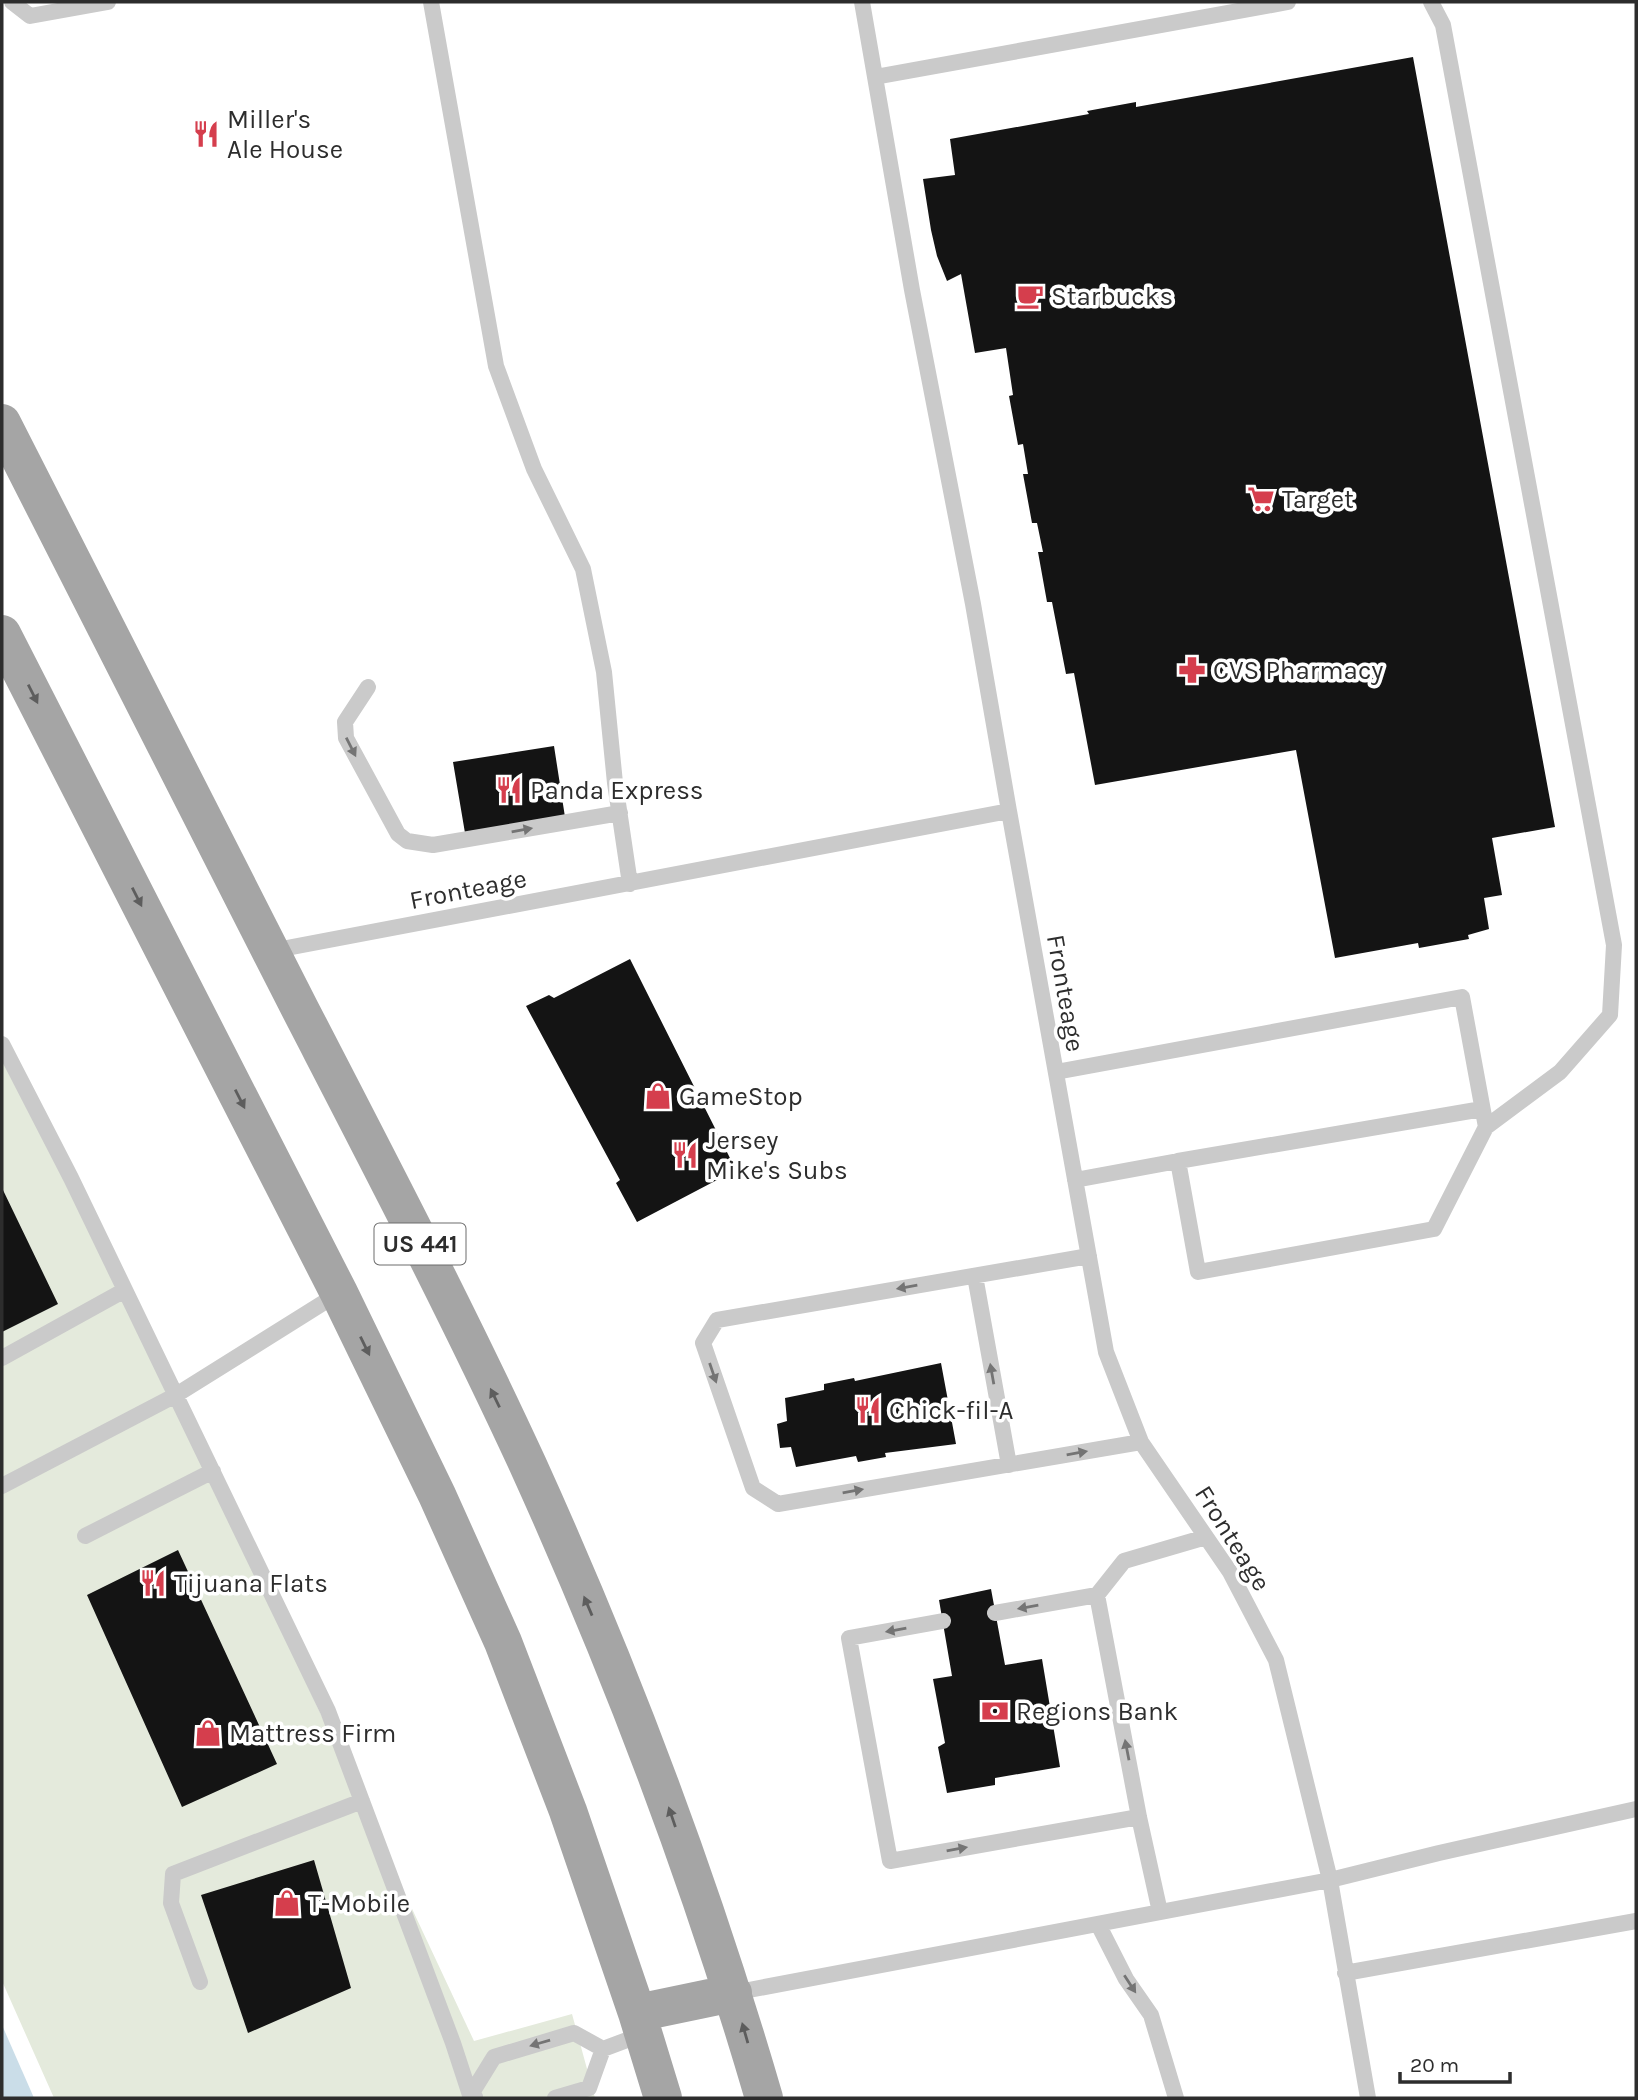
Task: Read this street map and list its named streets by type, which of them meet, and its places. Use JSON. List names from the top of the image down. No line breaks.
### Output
{"streets":{"main road":["US 441"],"lane":["Fronteage"]},"crossings":[["Fronteage","US 441"]],"places":{"restaurant":["Miller's Ale House","Panda Express","Jersey Mike's Subs","Chick-fil-A","Tijuana Flats"],"cafe":["Starbucks"],"supermarket":["Target"],"pharmacy":["CVS Pharmacy"],"shop":["GameStop","Mattress Firm","T-Mobile"],"bank":["Regions Bank"]},"scale_bar":"20 m"}
